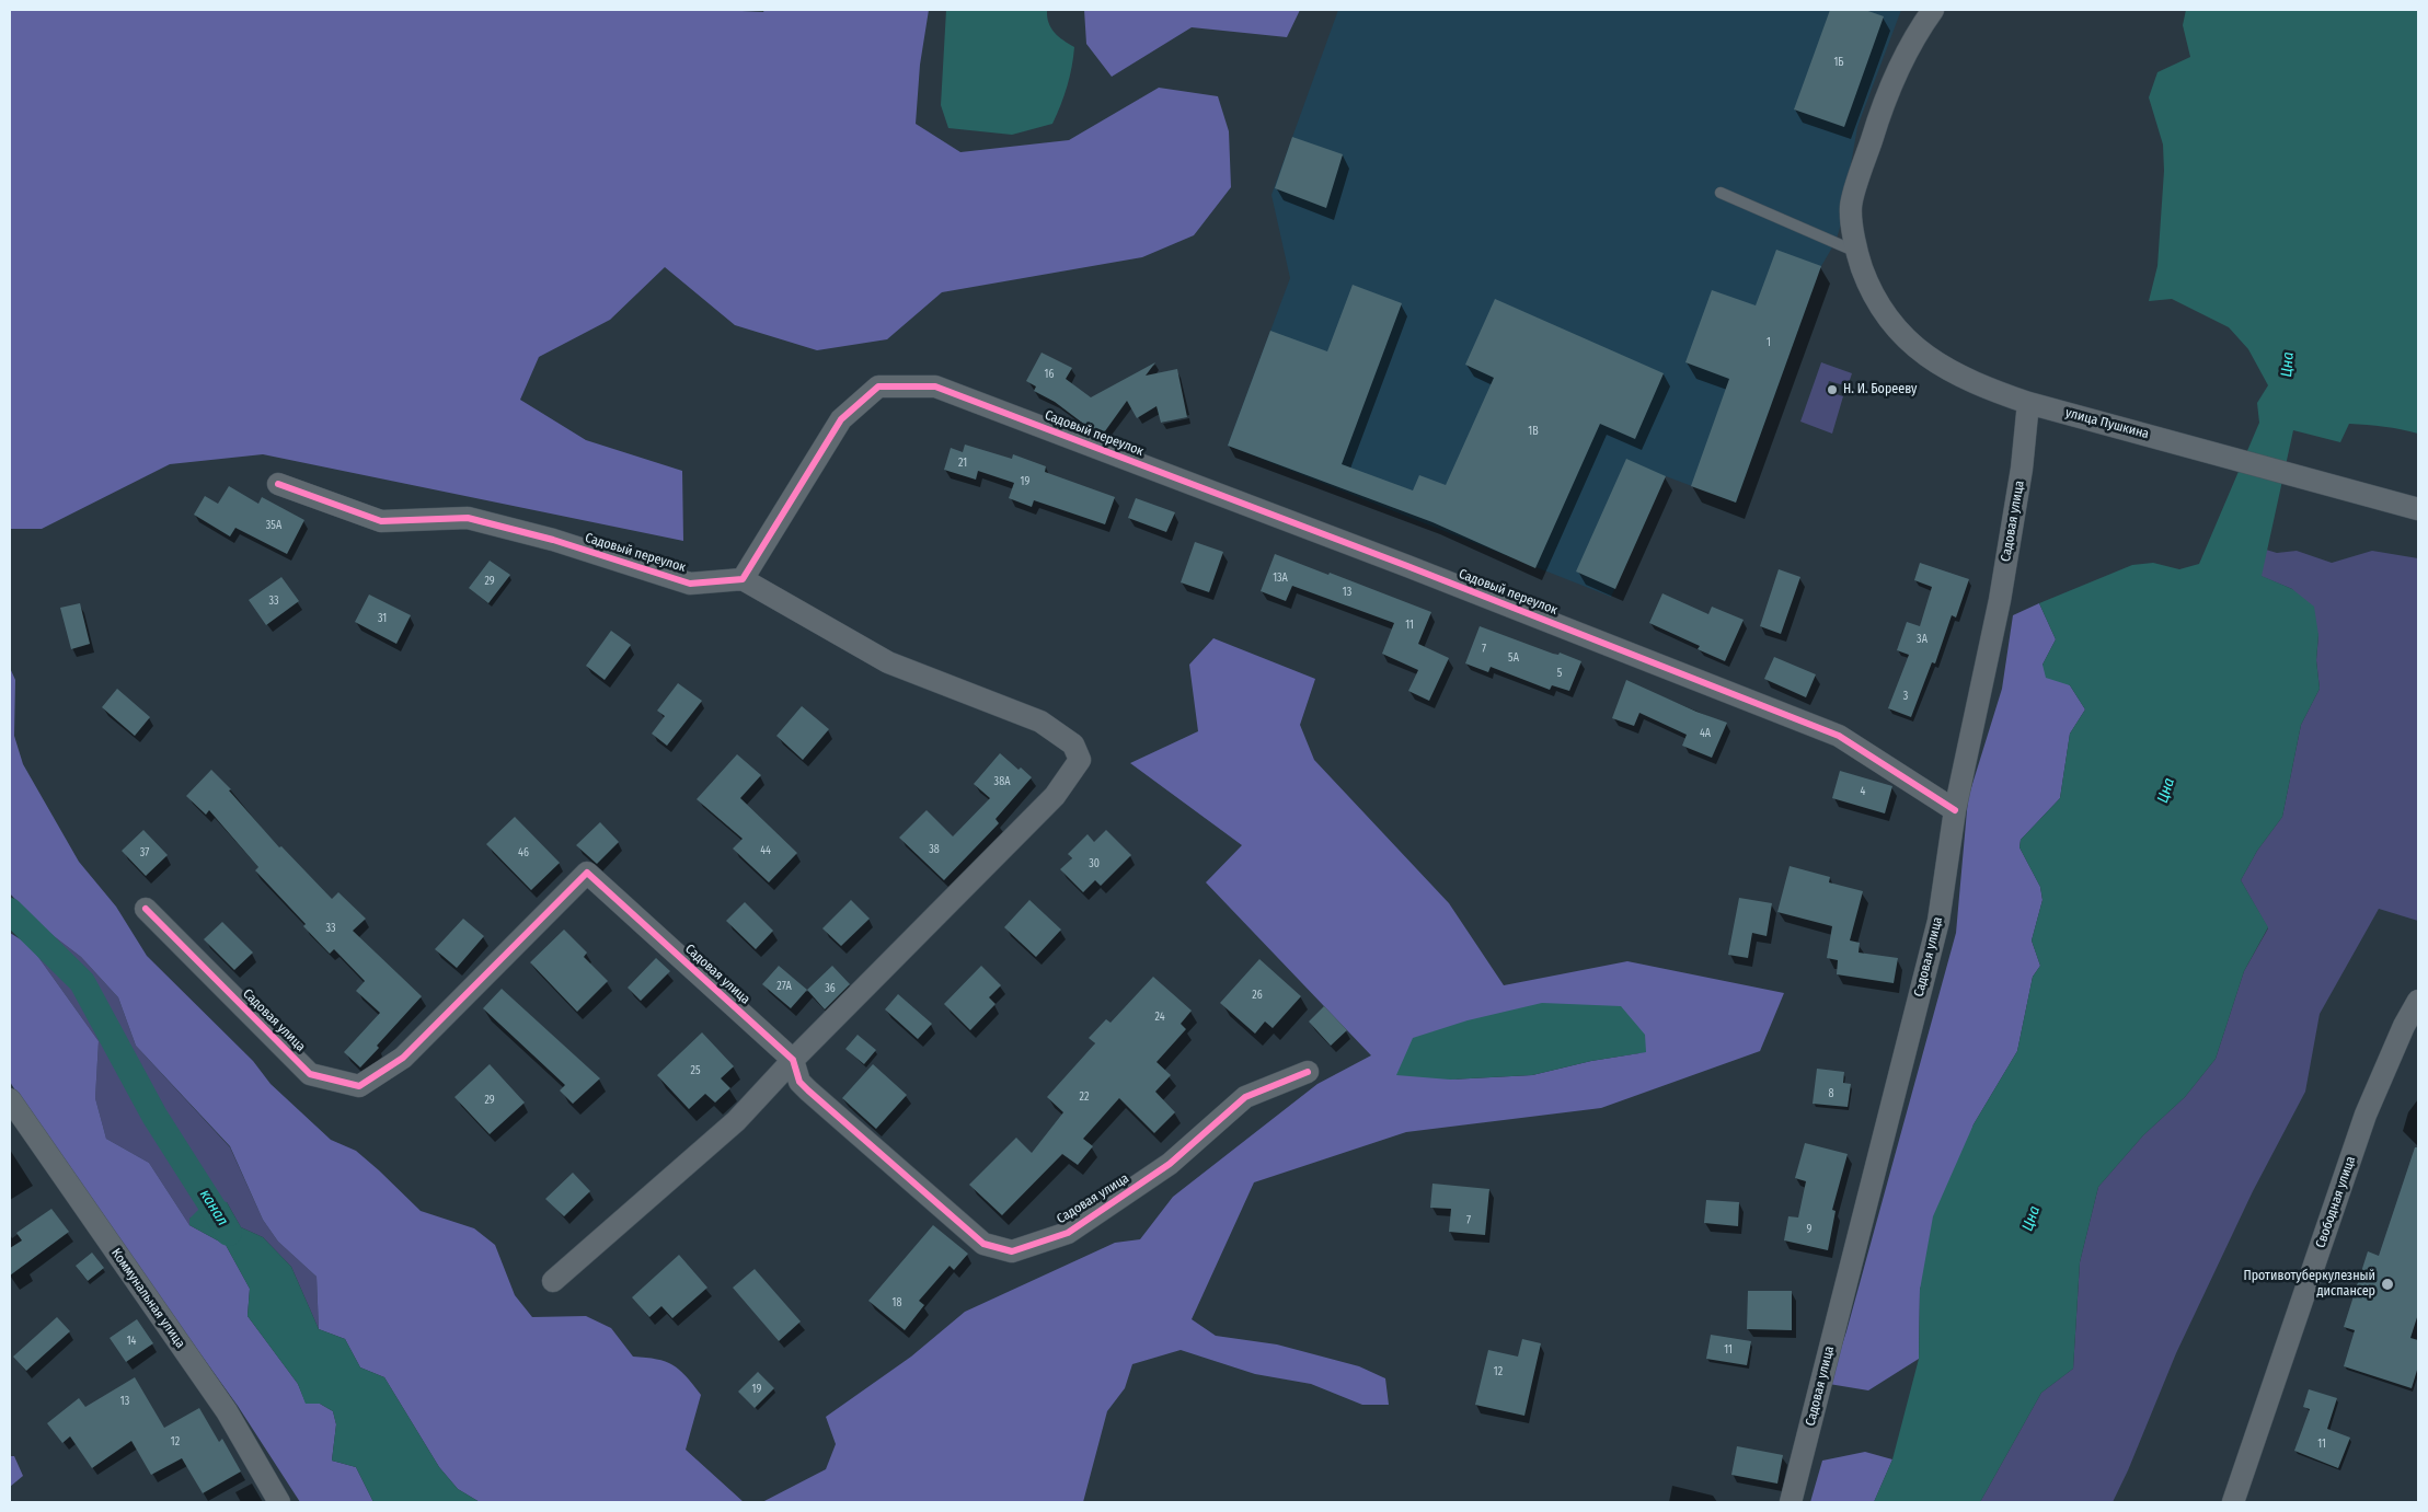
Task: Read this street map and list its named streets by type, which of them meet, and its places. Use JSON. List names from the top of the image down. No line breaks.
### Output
{"streets":{"street":["улица Пушкина","Садовый переулок","Садовая улица","Свободная улица","Коммунальная улица"]},"crossings":[["улица Пушкина","Садовая улица"],["Садовый переулок","Садовая улица"]],"water":["Цна","канал"],"places":["Н. И. Борееву","Противотуберкулезный диспансер"],"house_numbers":["1Б","1","16","1В","21","19","35А","13А","29","13","33","31","11","3А","7","5А","5","3","4А","38А","4","38","44","37","46","30","33","27А","36","26","24","25","8","22","29","7","9","18","14","11","12","19","13","12","11"]}
